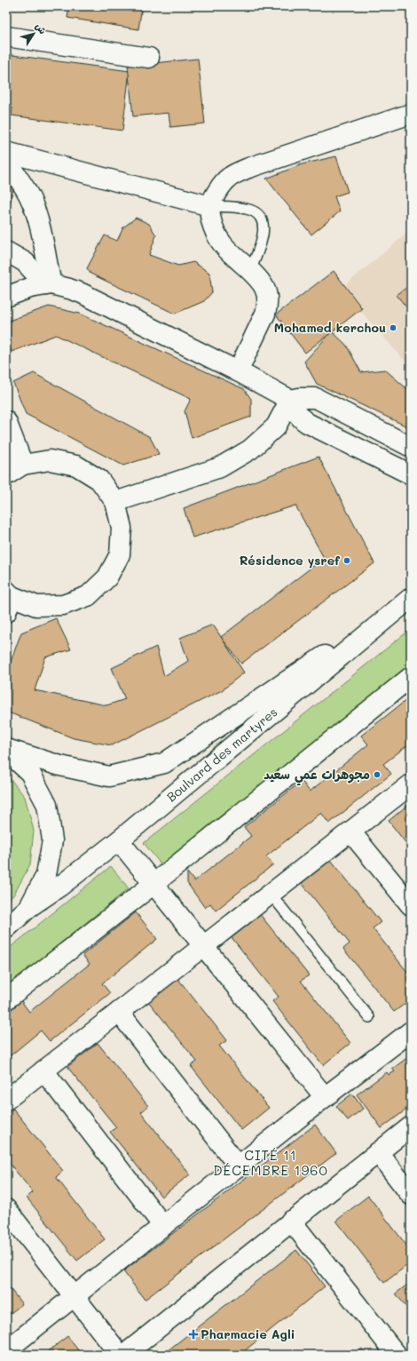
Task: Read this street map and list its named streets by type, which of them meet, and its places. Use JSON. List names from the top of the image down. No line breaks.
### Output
{"streets":{"street":["Boulvard des martyres"]},"districts":["CITÉ 11 DÉCEMBRE 1960"],"places":{"other":["Mohamed kerchou","Résidence ysref","مجوهرات عمي سعيد"],"health":["Pharmacie Agli"]},"north":"top right"}
